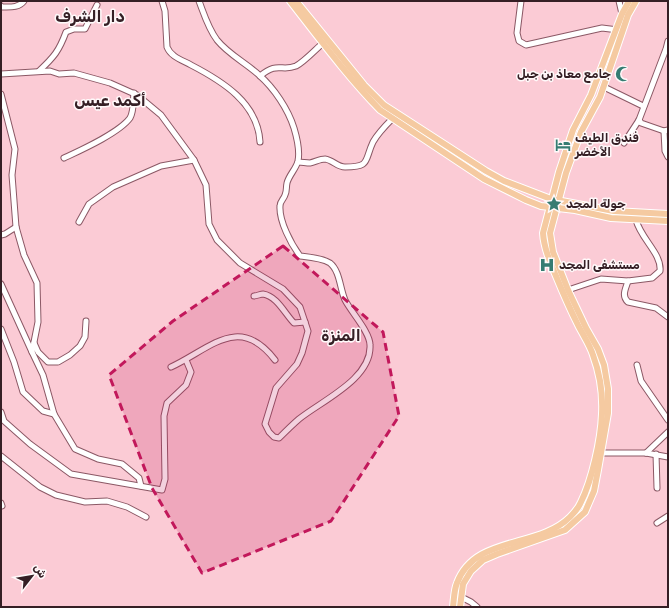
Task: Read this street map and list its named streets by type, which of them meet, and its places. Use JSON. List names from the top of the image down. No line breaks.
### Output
{"districts":["دار الشرف","أكمد عيس","المنزة"],"places":{"mosque":["جامع معاذ بن جبل"],"hotel":["فندق الطيف الأخضر"],"place":["جولة المجد"],"hospital":["مستشفى المجد"]},"north":"top right"}
